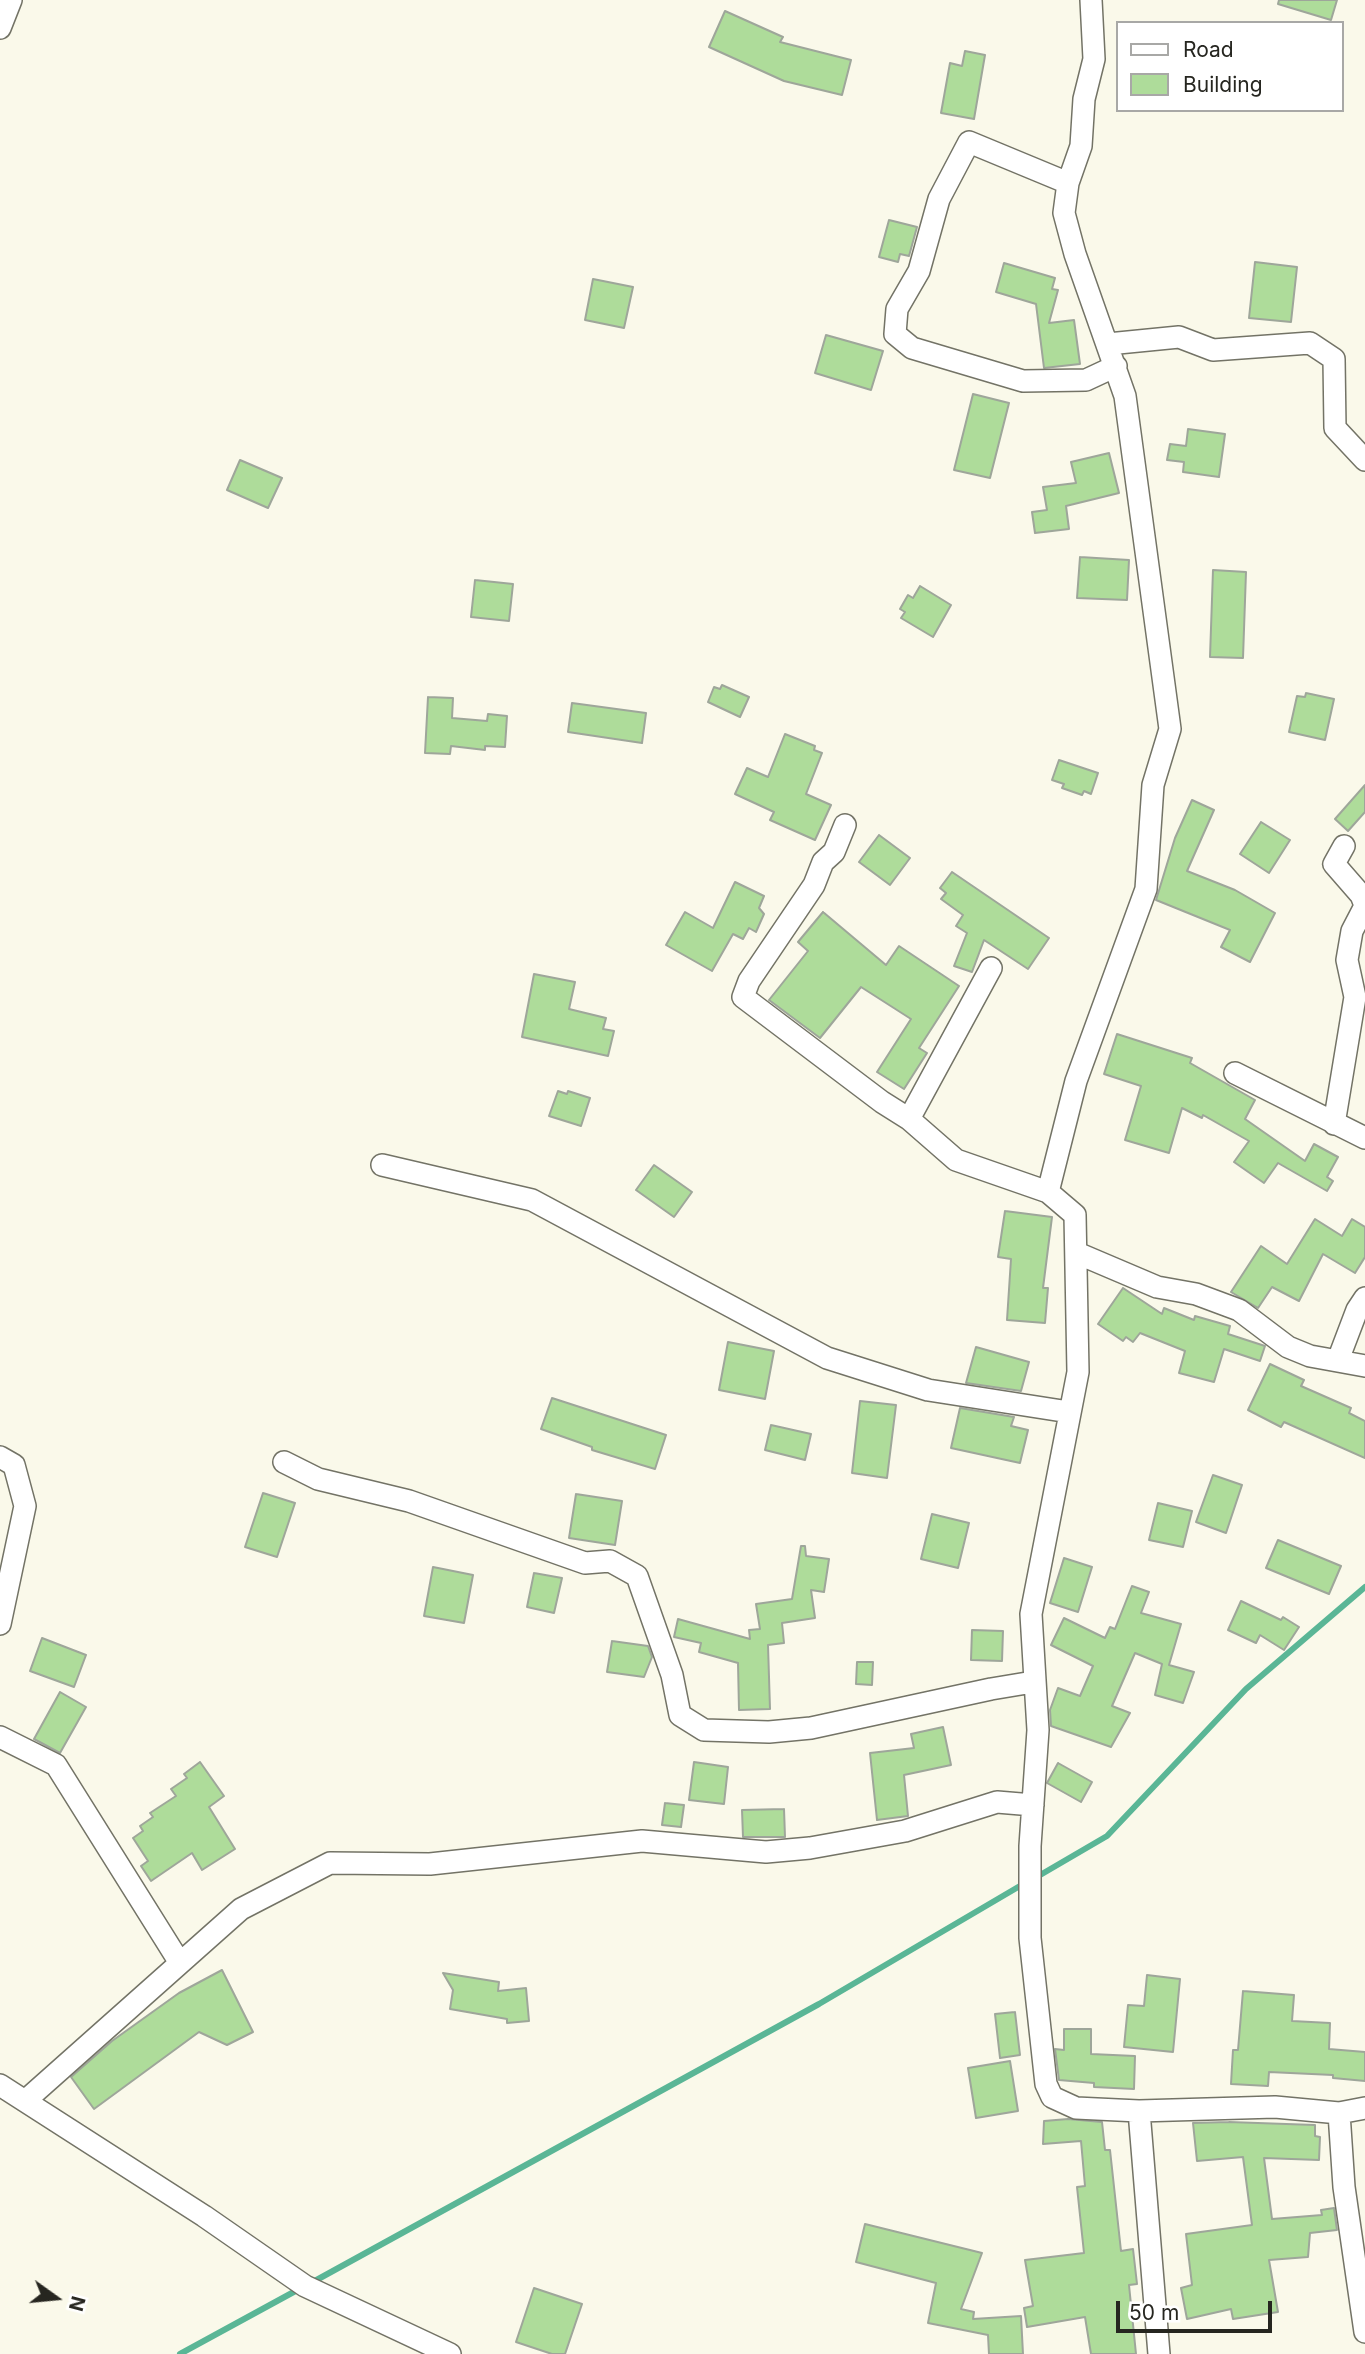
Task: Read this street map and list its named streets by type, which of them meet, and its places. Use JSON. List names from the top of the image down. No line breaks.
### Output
{"legend":["Road","Building"],"scale_bar":"50 m","north":"right"}
